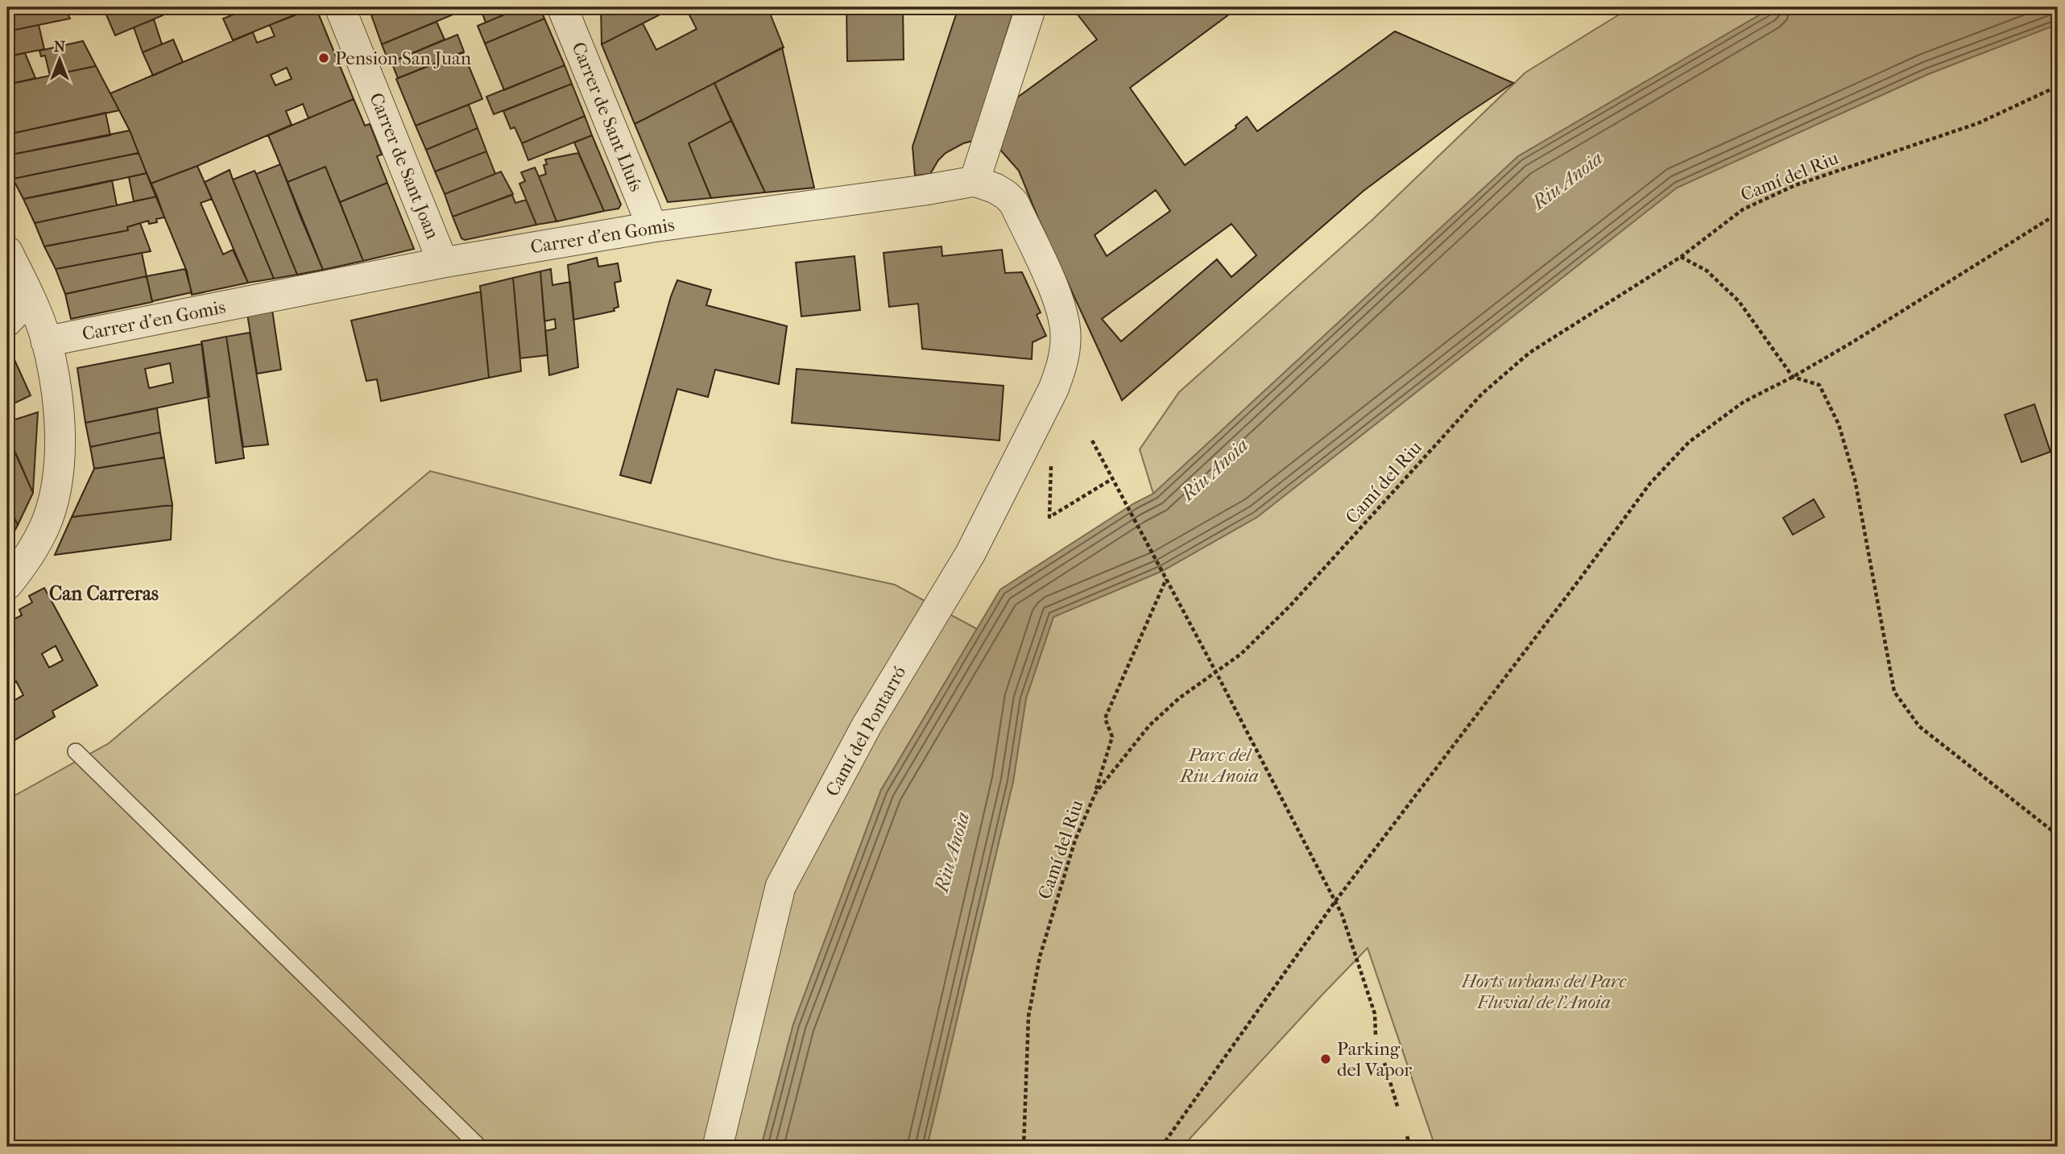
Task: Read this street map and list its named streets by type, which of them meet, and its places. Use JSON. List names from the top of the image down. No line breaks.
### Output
{"streets":{"street":["Carrer de Sant Lluís","Carrer de Sant Joan","Carrer d'en Gomis","Camí del Pontarró"],"path":["Camí del Riu"]},"crossings":[["Carrer de Sant Lluís","Carrer d'en Gomis"],["Carrer de Sant Joan","Carrer d'en Gomis"],["Carrer d'en Gomis","Camí del Pontarró"]],"districts":["Can Carreras"],"water":["Riu Anoia"],"parks":["Parc del Riu Anoia","Horts urbans del Parc Fluvial de l'Anoia"],"places":["Pension San Juan","Parking del Vapor"],"north":"top"}
